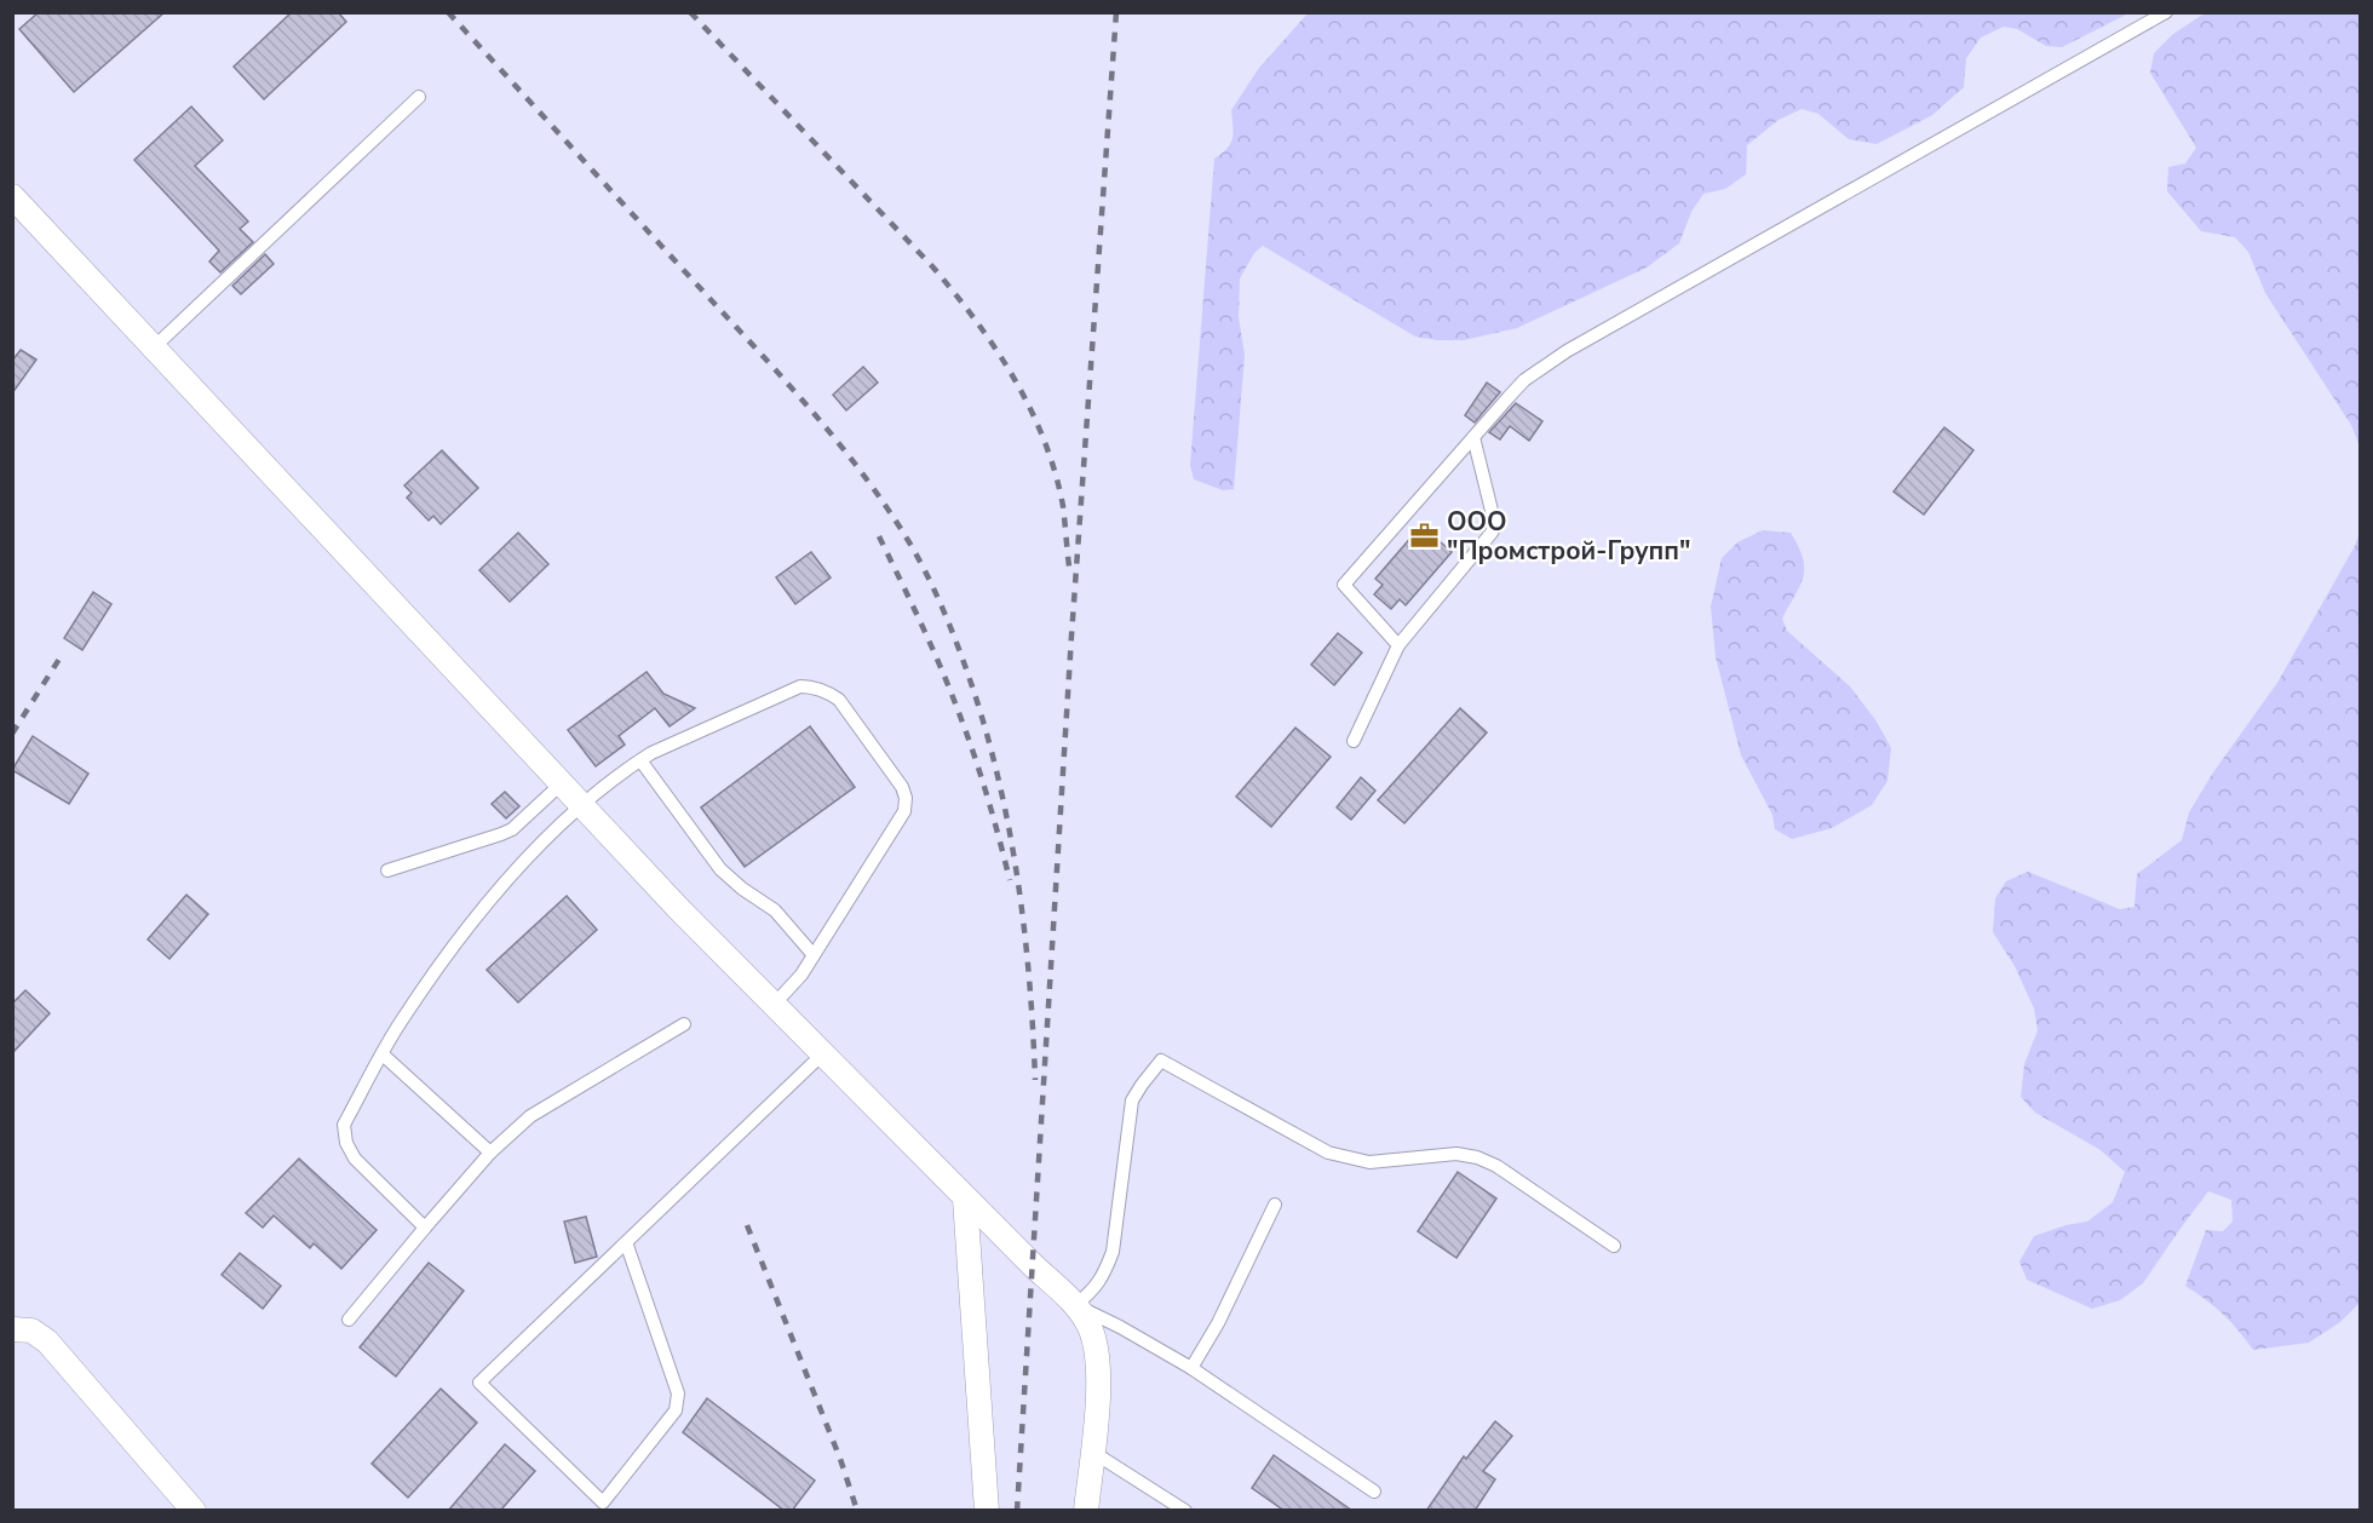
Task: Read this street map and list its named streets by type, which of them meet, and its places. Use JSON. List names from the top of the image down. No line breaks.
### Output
{"places":{"office":["ООО \"Промстрой-Групп\""]}}
